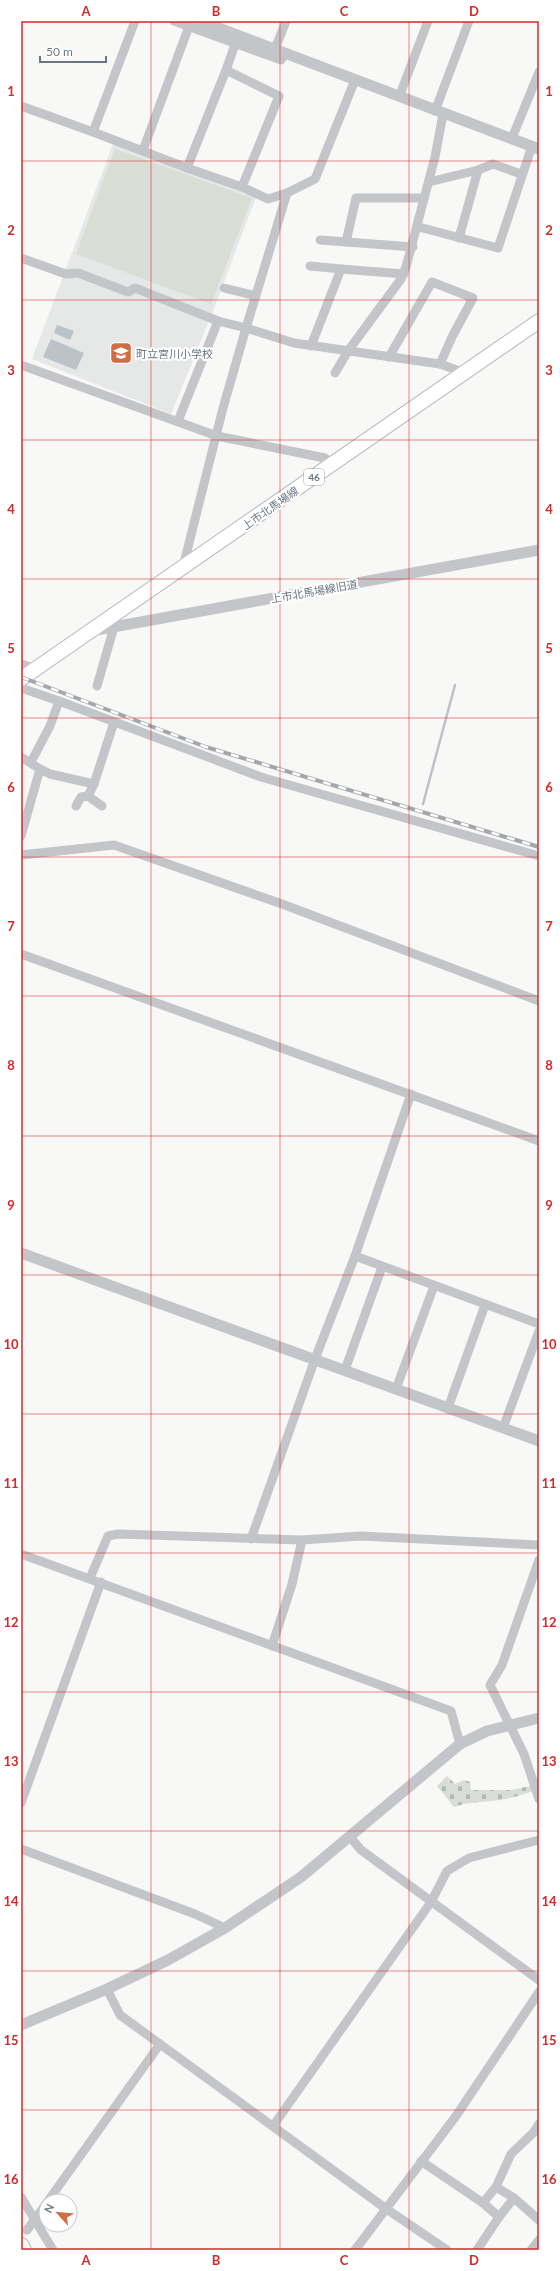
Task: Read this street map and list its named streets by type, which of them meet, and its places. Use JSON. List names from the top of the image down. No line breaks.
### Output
{"streets":{"main road":["46","上市北馬場線"],"street":["上市北馬場線旧道"]},"crossings":[["上市北馬場線","上市北馬場線旧道"]],"places":{"school or university":["町立宮川小学校"]},"scale_bar":"50 m","north":"top left","grid":{"columns":["A","B","C","D"],"rows":["1","2","3","4","5","6","7","8","9","10","11","12","13","14","15","16"]}}
